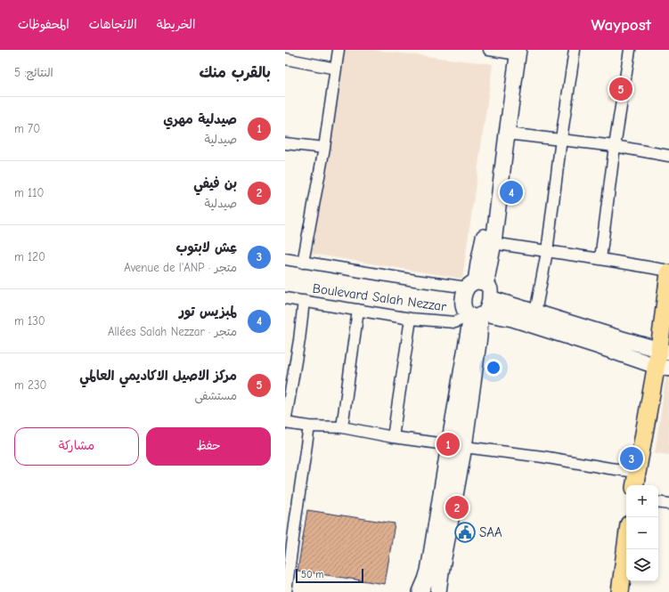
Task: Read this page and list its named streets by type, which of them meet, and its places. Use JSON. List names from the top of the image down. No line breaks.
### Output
{"streets":{"street":["Boulevard Salah Nezzar"]},"places":{"public building":["SAA"]},"scale_bar":"50 m","page":{"header":"Waypost","nav":["الخريطة","الاتجاهات","المحفوظات"],"heading":["بالقرب منك","النتائج: 5"],"pins":["5","4","1","3","2"],"list":[{"mark":"1","name":"صيدلية مهري","note":"صيدلية","value":"70 m"},{"mark":"2","name":"بن فيفي","note":"صيدلية","value":"110 m"},{"mark":"3","name":"عِش لابتوب","note":"متجر · Avenue de l'ANP","value":"120 m"},{"mark":"4","name":"لمبزيس تور","note":"متجر · Allées Salah Nezzar","value":"130 m"},{"mark":"5","name":"مركز الاصيل الاكاديمي العالمي","note":"مستشفى","value":"230 m"}],"buttons":["حفظ","مشاركة"],"map_buttons":["+","−"],"scale":"50 m"}}
